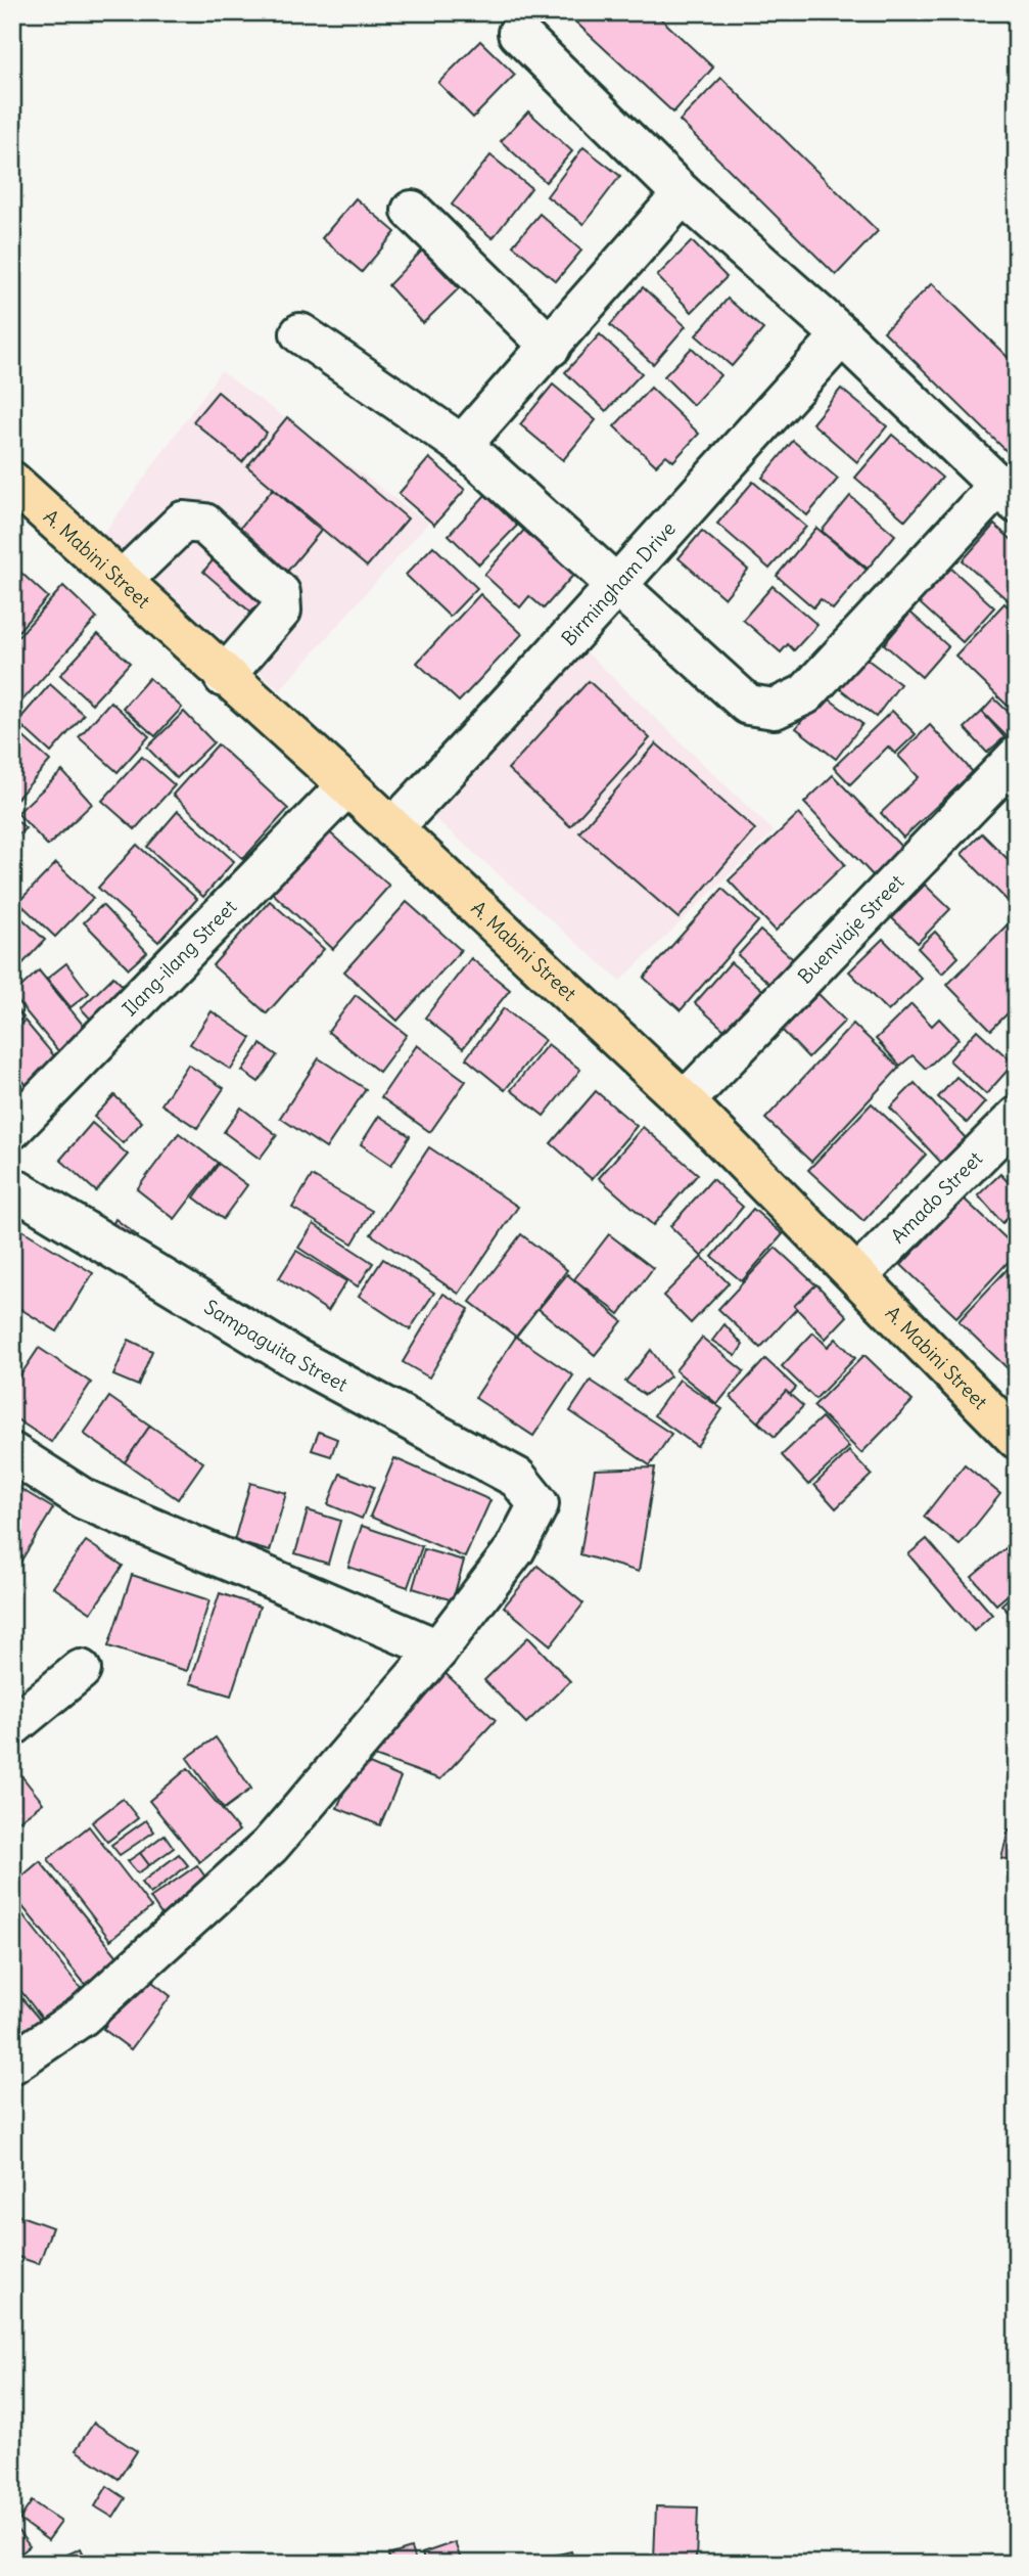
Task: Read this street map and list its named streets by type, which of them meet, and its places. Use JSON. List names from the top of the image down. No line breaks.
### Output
{"streets":{"main road":["A. Mabini Street"],"street":["Birmingham Drive","Buenviaje Street","Ilang-ilang Street","Amado Street","Sampaguita Street"]},"crossings":[["A. Mabini Street","Birmingham Drive"],["A. Mabini Street","Buenviaje Street"],["A. Mabini Street","Ilang-ilang Street"],["A. Mabini Street","Amado Street"]]}
